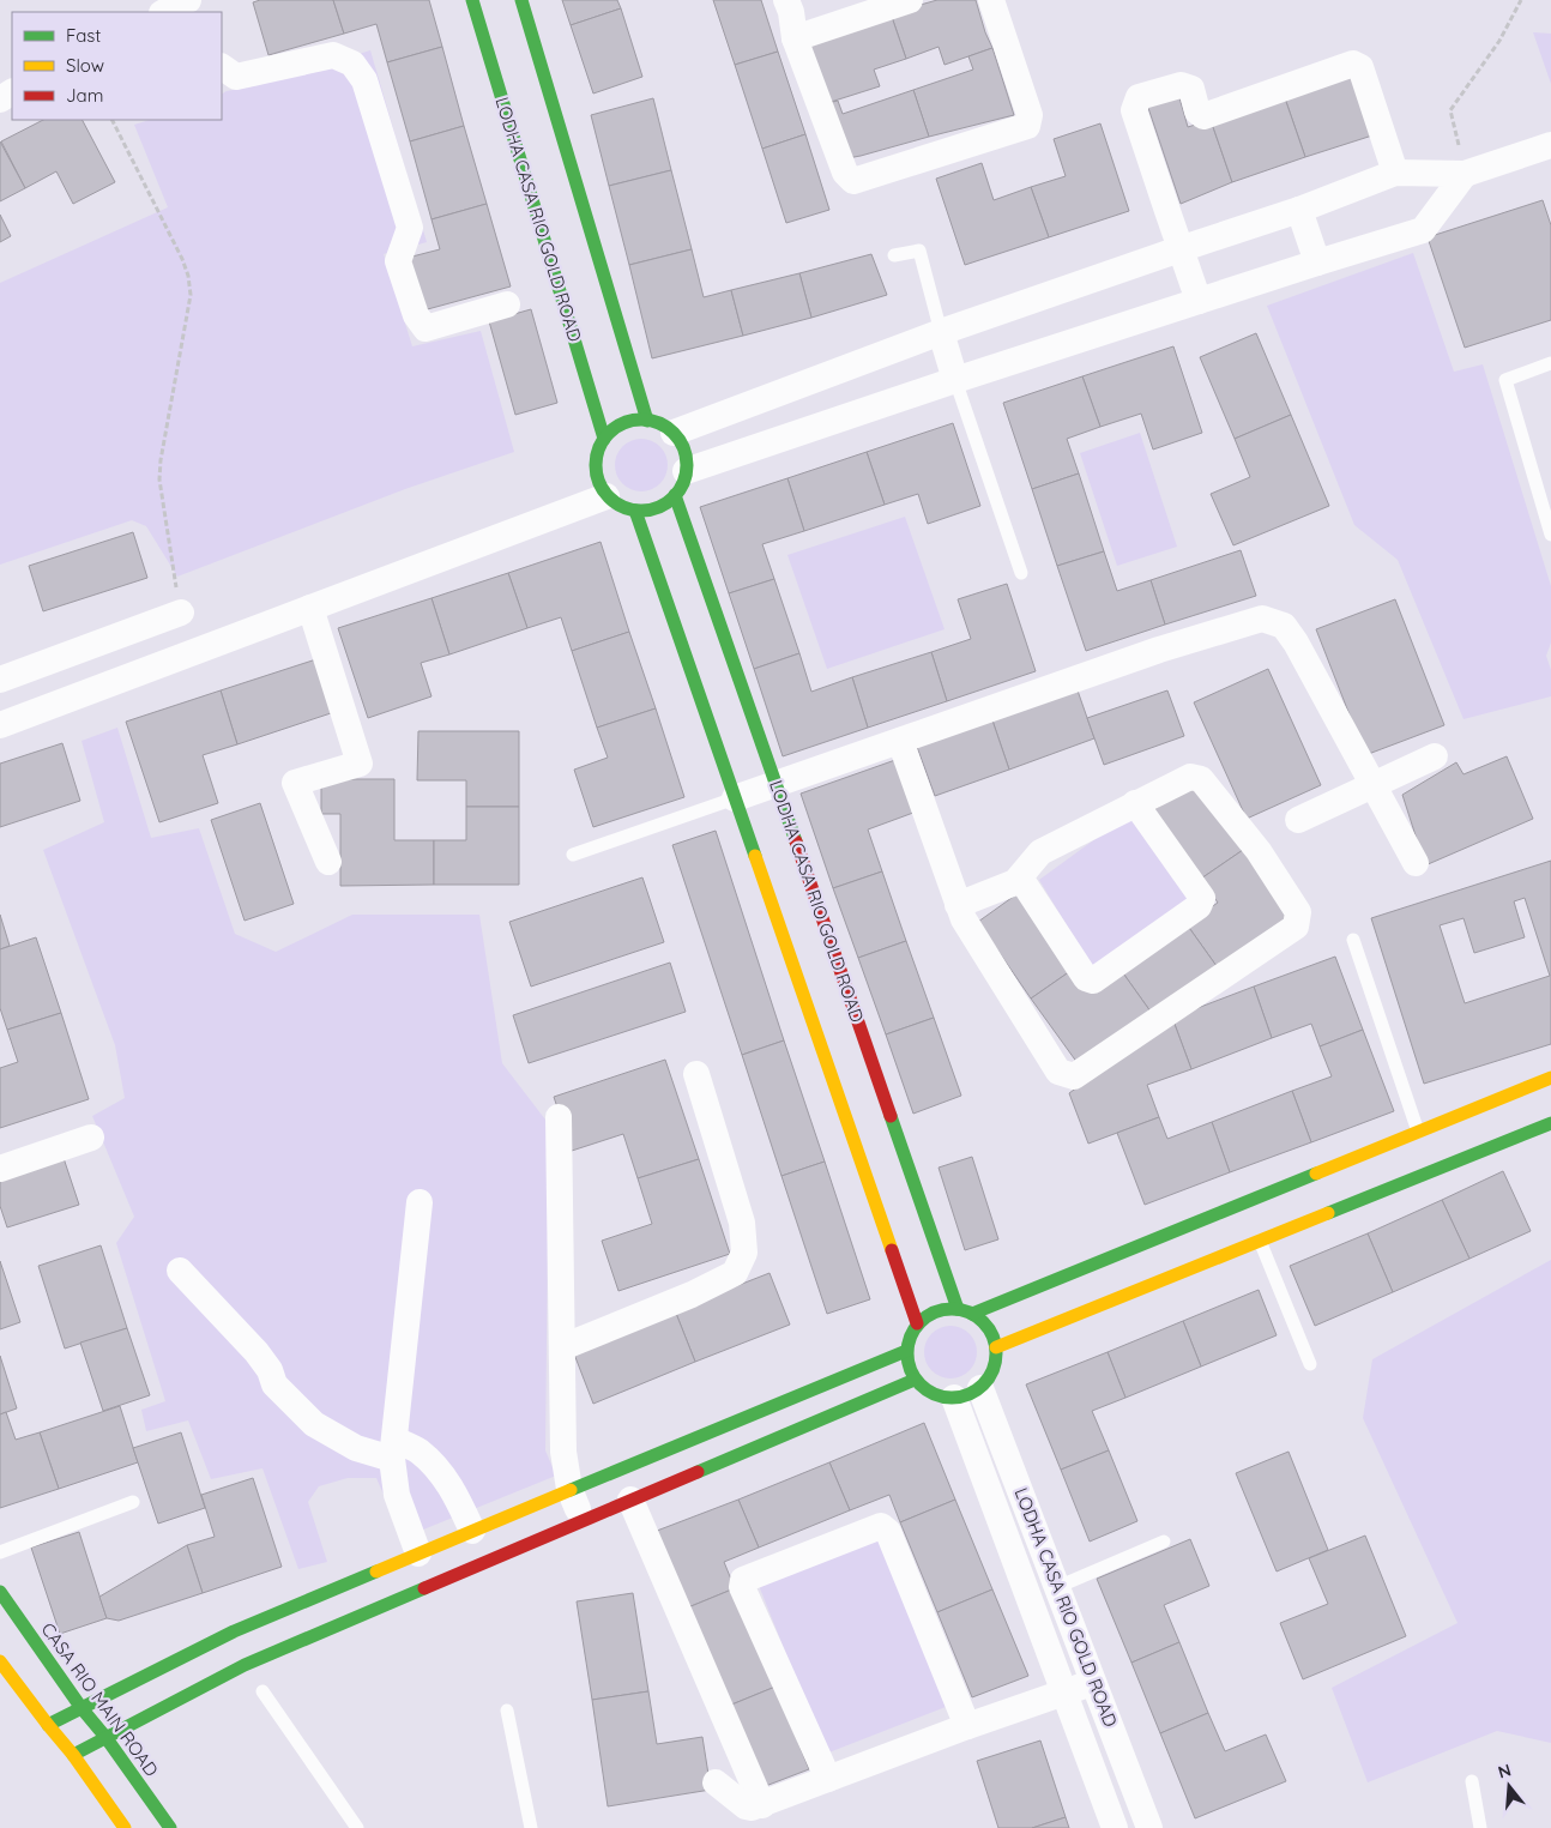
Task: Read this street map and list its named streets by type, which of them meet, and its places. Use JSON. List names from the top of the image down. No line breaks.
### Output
{"streets":{"street":["LODHA CASA RIO GOLD ROAD","CASA RIO MAIN ROAD"]},"legend":["Fast","Slow","Jam"],"north":"top"}
